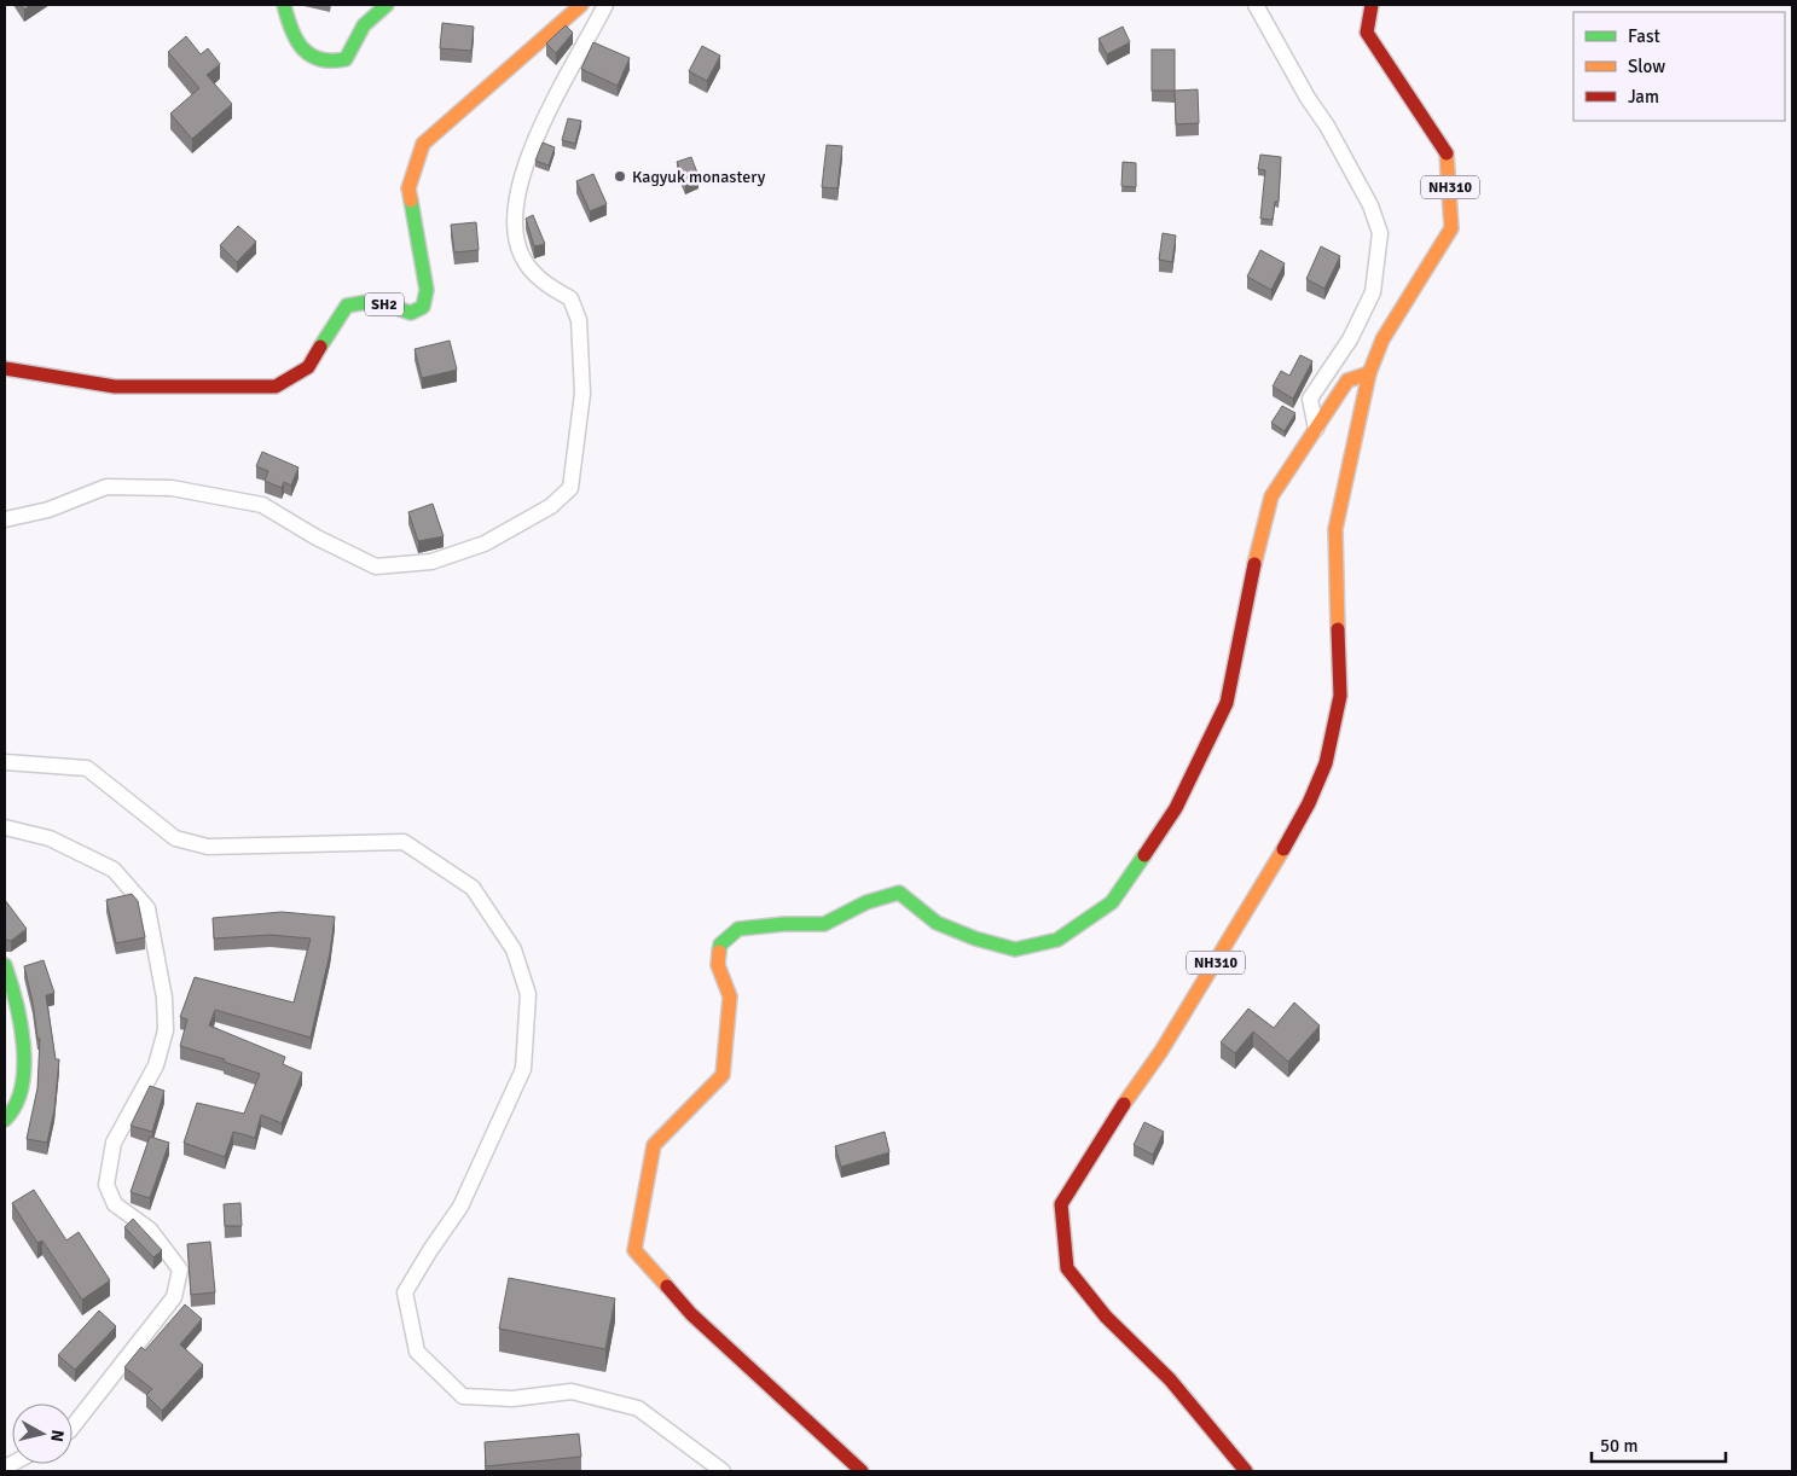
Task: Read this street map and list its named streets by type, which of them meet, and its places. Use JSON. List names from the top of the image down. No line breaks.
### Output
{"streets":{"main road":["NH310","SH2"]},"places":["Kagyuk monastery"],"legend":["Fast","Slow","Jam"],"scale_bar":"50 m","north":"right"}
